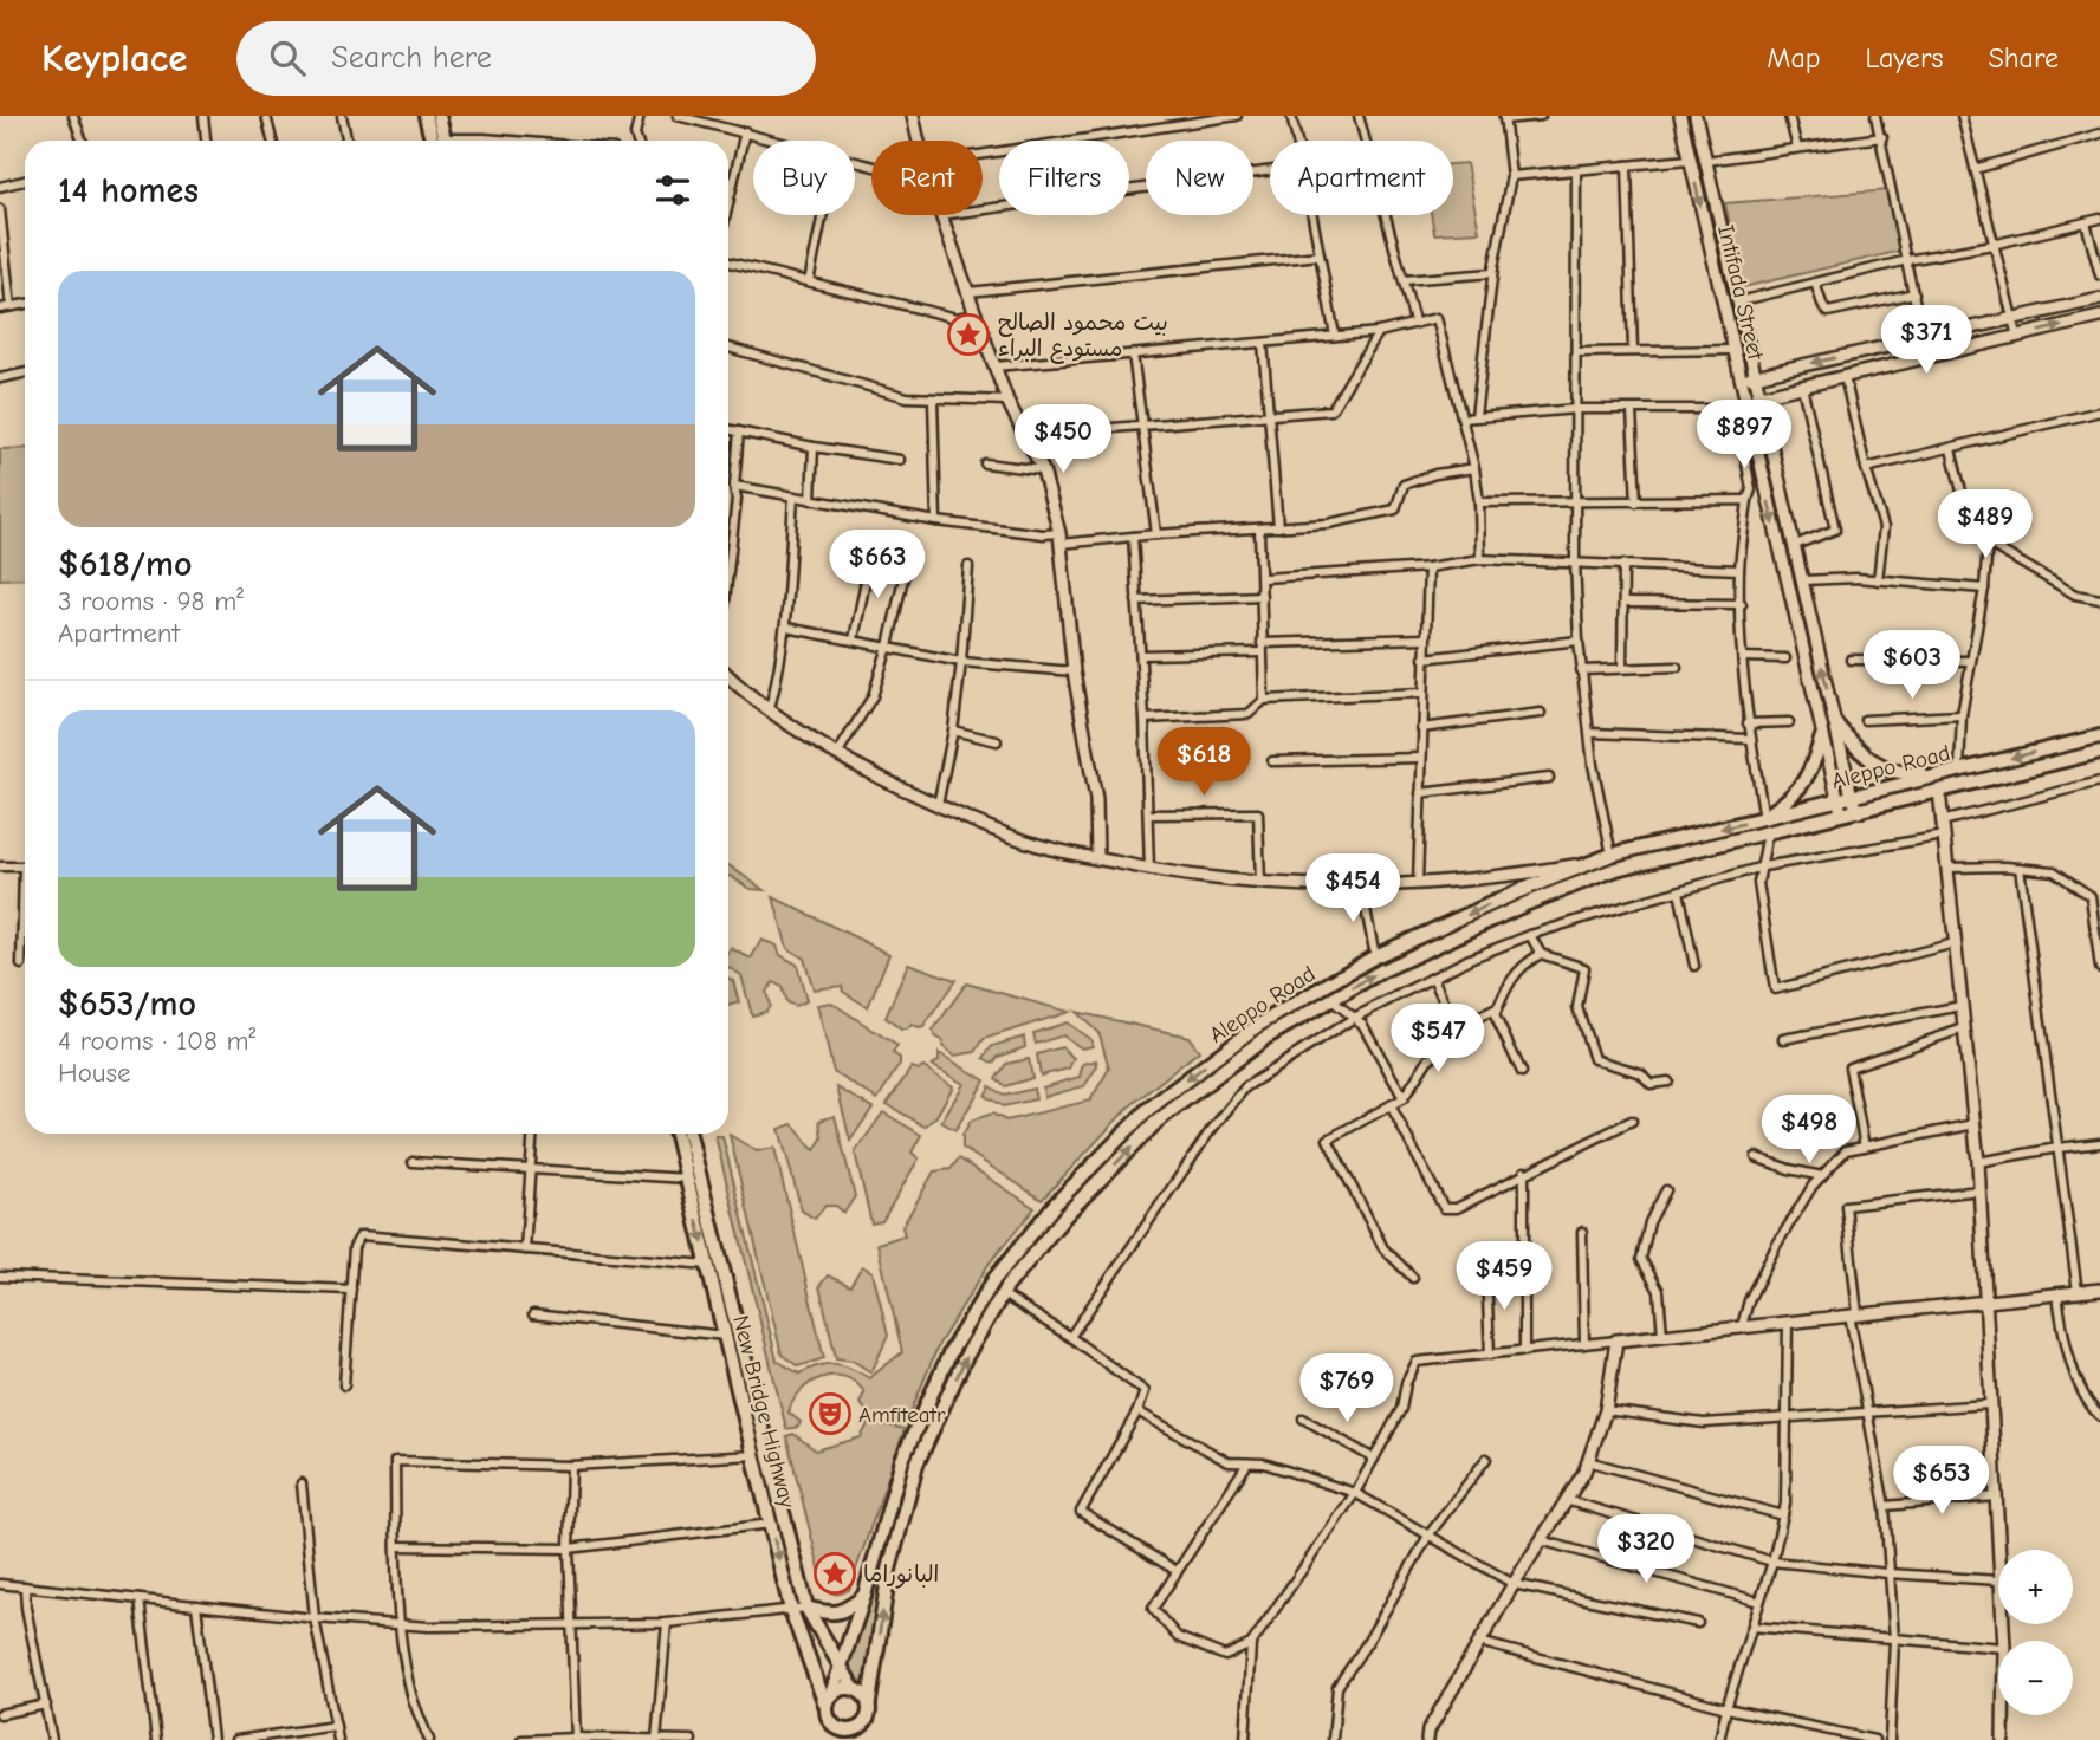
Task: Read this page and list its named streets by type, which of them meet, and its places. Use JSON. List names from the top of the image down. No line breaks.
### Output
{"streets":{"main road":["Aleppo Road","New Bridge Highway"],"street":["Intifada Street"]},"crossings":[["Intifada Street","Aleppo Road"],["Aleppo Road","New Bridge Highway"]],"places":{"place":["بيت محمود الصالح مستودع البراء","البانوراما"],"theatre":["Amfiteatr"]},"page":{"header":"Keyplace","search":"Search here","nav":["Map","Layers","Share"],"chip":["Buy","Rent","Filters","New","Apartment"],"heading":"14 homes","list":[{"name":"$618/mo","note":"3 rooms · 98 m² · Apartment"},{"name":"$653/mo","note":"4 rooms · 108 m² · House"}],"price":["$371","$897","$450","$489","$663","$603","$618","$454","$547","$498","$459","$769","$653","$320"],"map_buttons":["+","−"]}}
